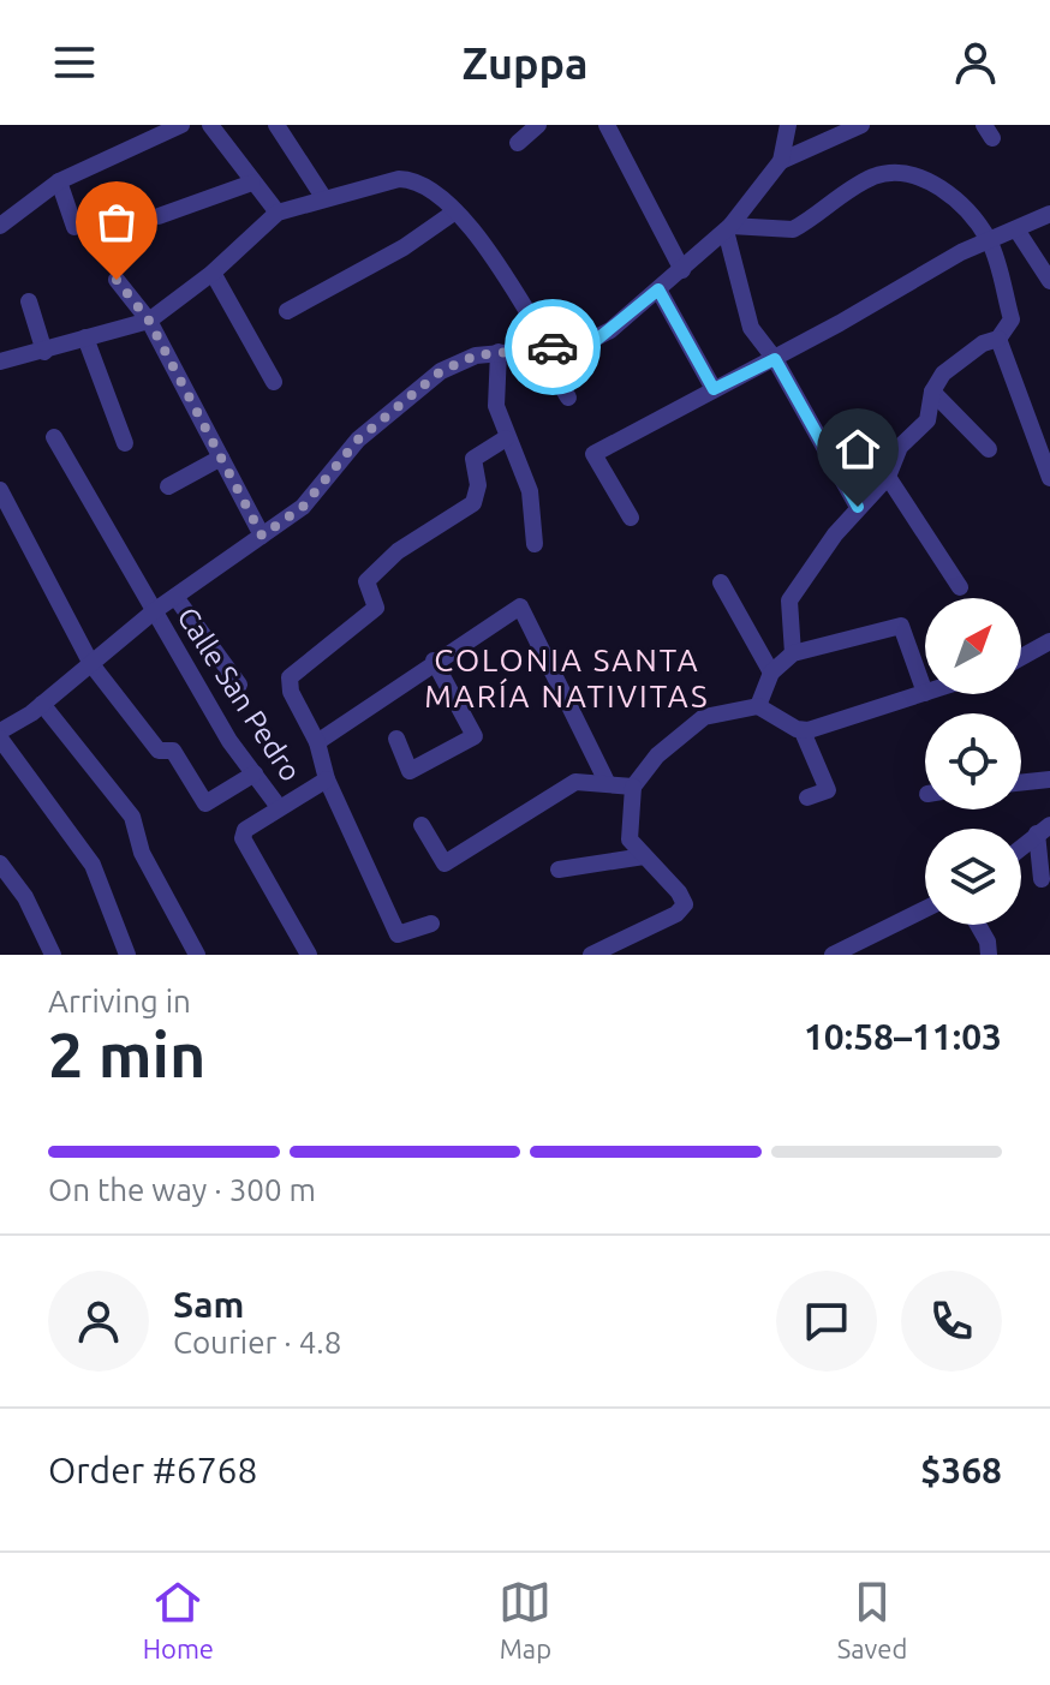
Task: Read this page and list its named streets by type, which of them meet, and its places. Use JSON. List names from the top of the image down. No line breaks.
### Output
{"streets":{"street":["Calle San Pedro"]},"districts":["COLONIA SANTA MARÍA NATIVITAS"],"north":"top right","page":{"header":"Zuppa","heading":["2 min","Arriving in","10:58–11:03"],"panel":["Sam","Courier · 4.8","Order #6768","$368"],"bar":"On the way · 300 m","tabs":["Home","Map","Saved"]}}
